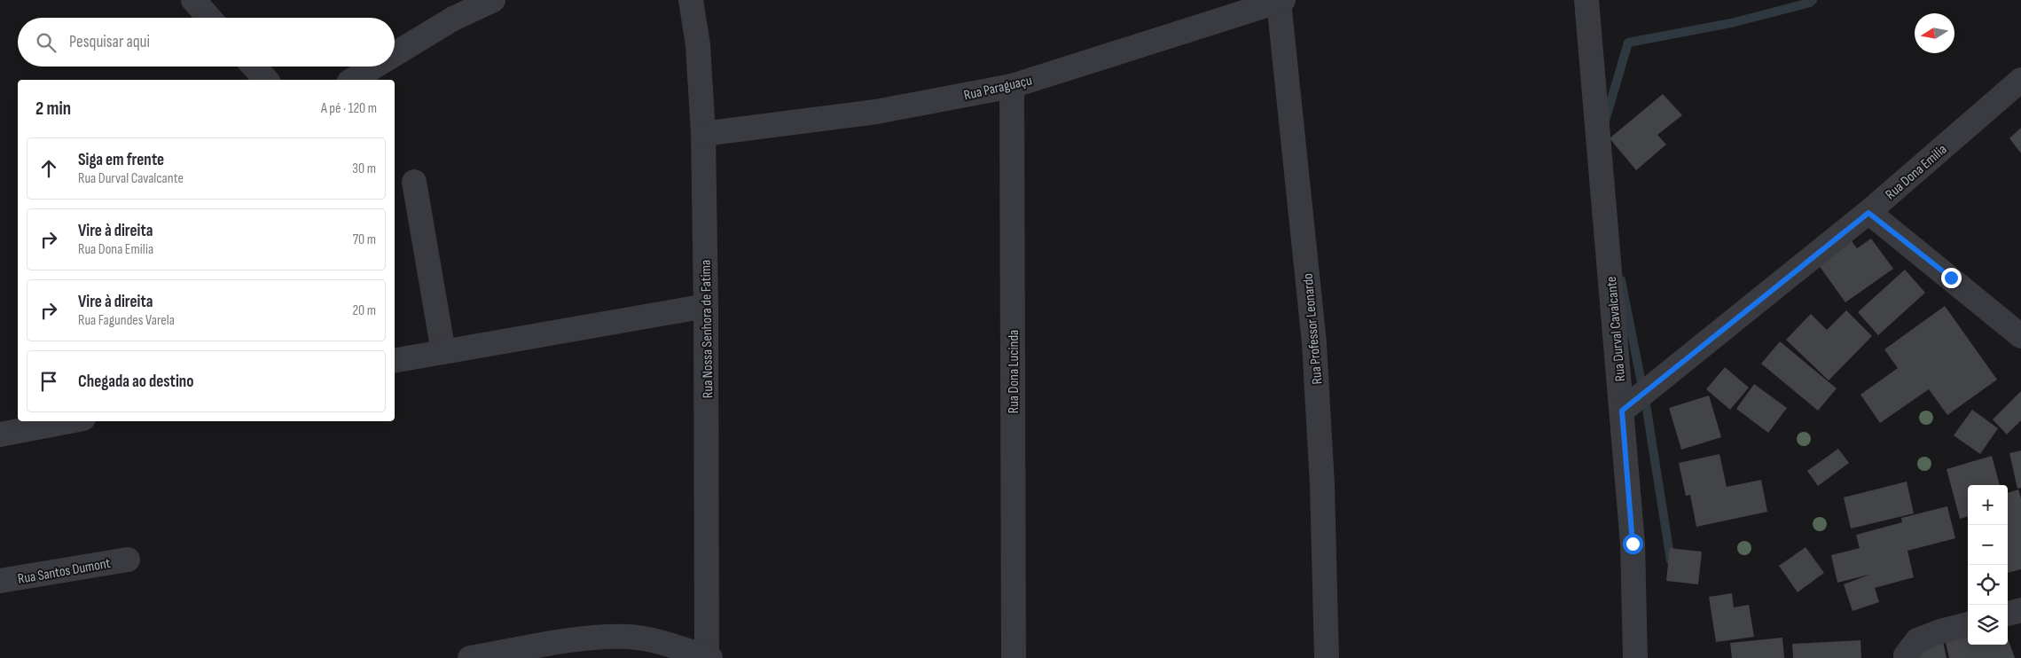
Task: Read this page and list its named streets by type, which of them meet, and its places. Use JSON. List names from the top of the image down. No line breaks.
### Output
{"streets":{"street":["Rua Paraguaçu","Rua Dona Emilia","Rua Nossa Senhora de Fatima","Rua Professor Leonardo","Rua Durval Cavalcante","Rua Dona Lucinda","Rua Santos Dumont"]},"crossings":[["Rua Paraguaçu","Rua Nossa Senhora de Fatima"],["Rua Paraguaçu","Rua Professor Leonardo"],["Rua Paraguaçu","Rua Dona Lucinda"],["Rua Dona Emilia","Rua Durval Cavalcante"]],"north":"left","page":{"search":"Pesquisar aqui","heading":["2 min","A pé · 120 m"],"list":[["Siga em frente","Rua Durval Cavalcante","30 m"],["Vire à direita","Rua Dona Emilia","70 m"],["Vire à direita","Rua Fagundes Varela","20 m"],"Chegada ao destino"],"map_buttons":["+","−"]}}
